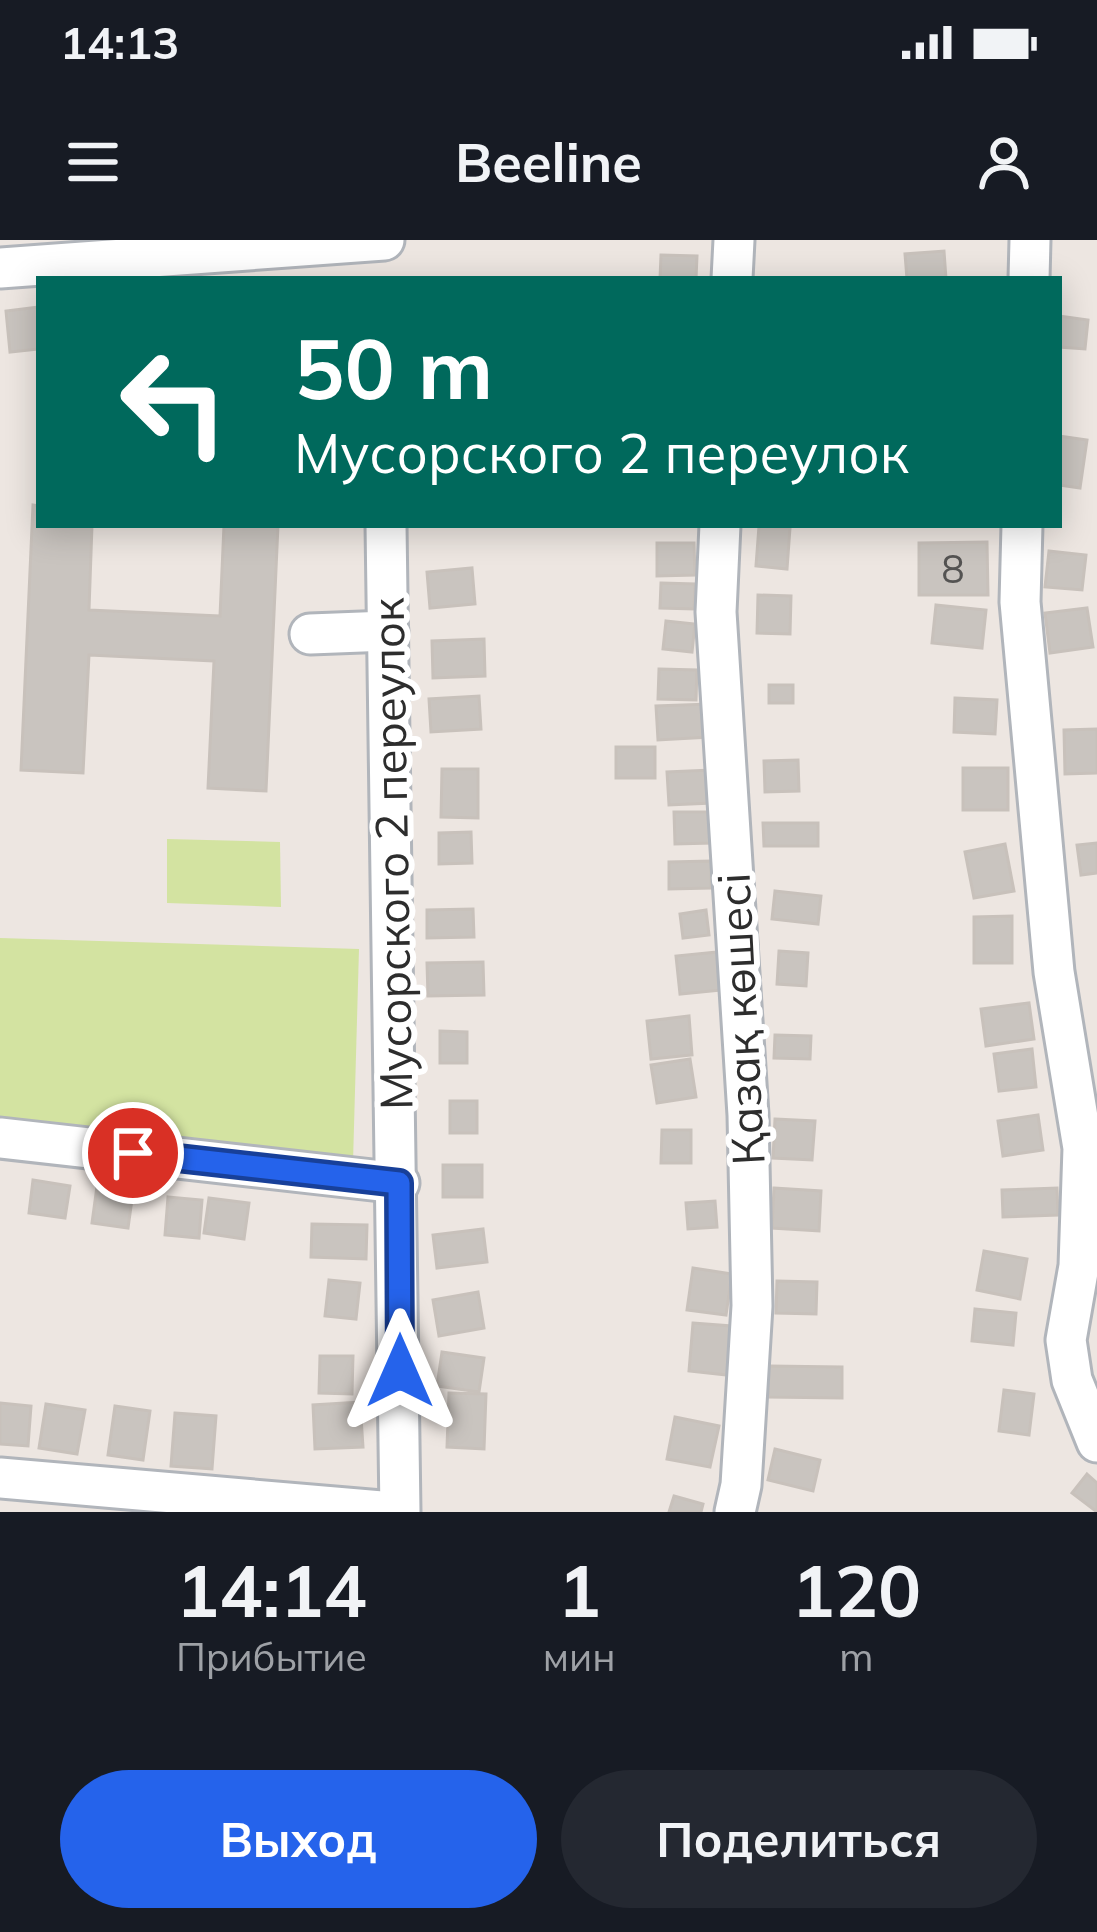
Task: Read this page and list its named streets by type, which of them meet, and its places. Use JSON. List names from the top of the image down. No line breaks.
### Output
{"streets":{"street":["Мусорского 2 переулок","Қазақ көшесі"]},"house_numbers":["8"],"page":{"status":"14:13","header":"Beeline","turn":["50 m","Мусорского 2 переулок"],"eta":["14:14","Прибытие","1","мин","120","m"],"buttons":["Выход","Поделиться"]}}
